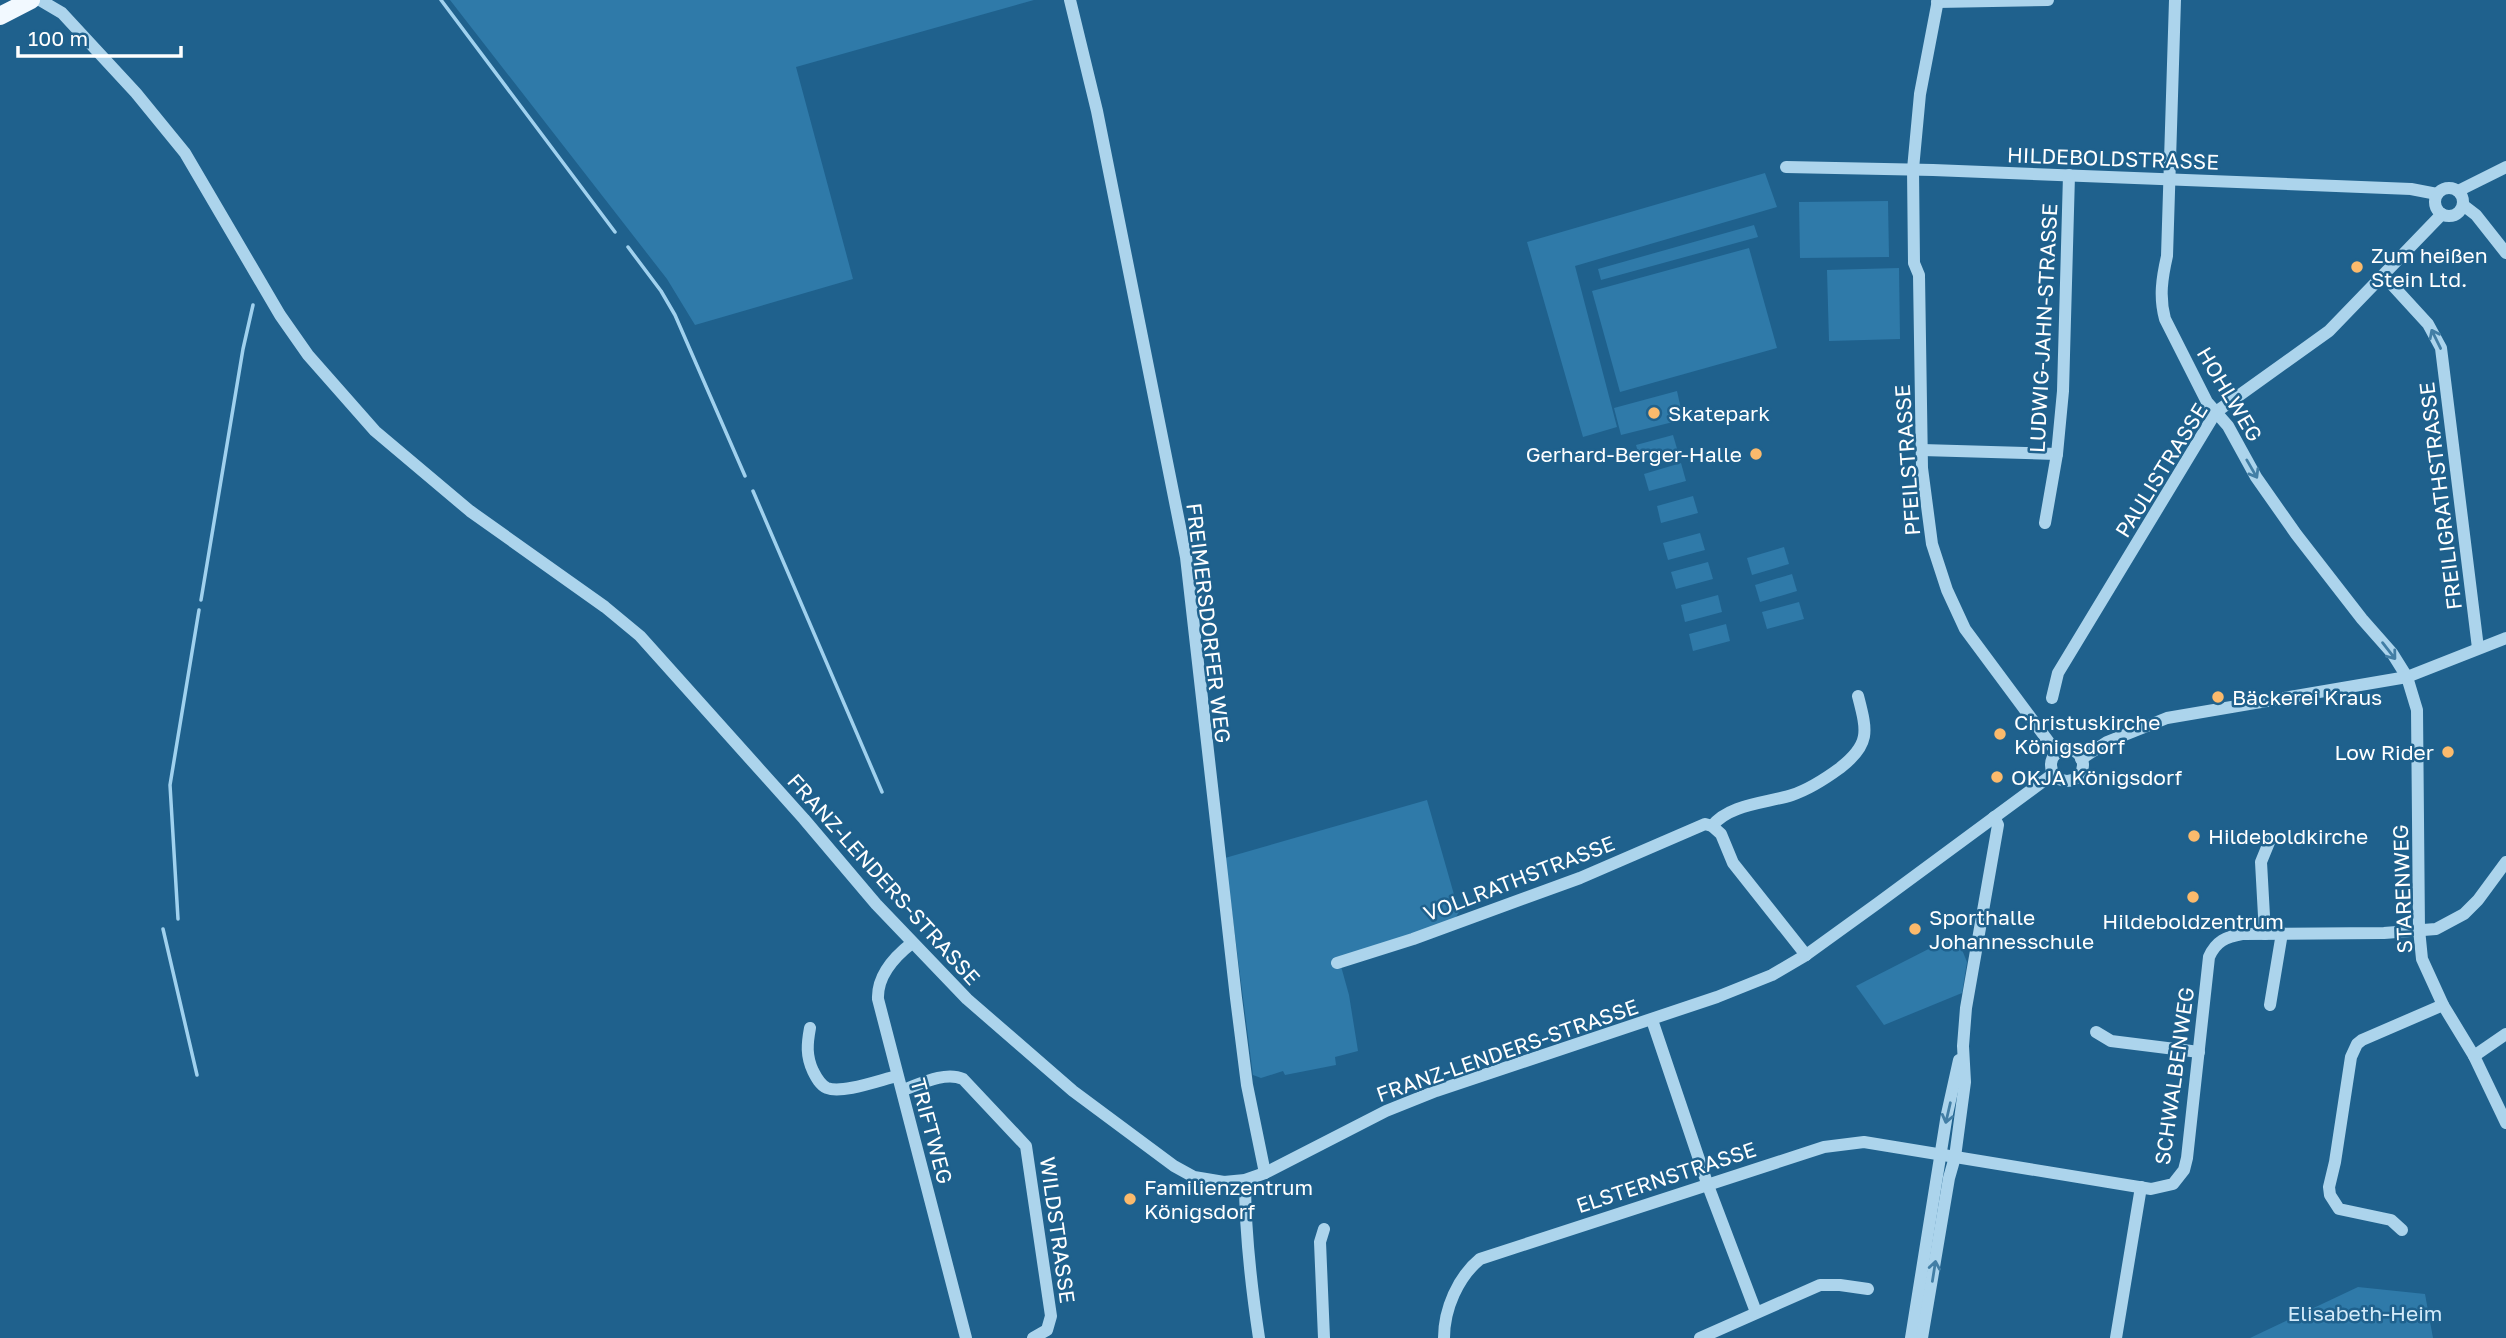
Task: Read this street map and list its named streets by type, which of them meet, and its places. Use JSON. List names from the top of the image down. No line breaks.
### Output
{"streets":{"street":["HILDEBOLDSTRASSE","LUDWIG-JAHN-STRASSE","HOHLWEG","PFEILSTRASSE","PAULISTRASSE","FREILIGRATHSTRASSE","FREIMERSDORFER WEG","VOLLRATHSTRASSE","FRANZ-LENDERS-STRASSE","STARENWEG","SCHWALBENWEG","TRIFTWEG","ELSTERNSTRASSE","WILDSTRASSE"]},"crossings":[["HILDEBOLDSTRASSE","LUDWIG-JAHN-STRASSE"],["HILDEBOLDSTRASSE","HOHLWEG"],["HILDEBOLDSTRASSE","PFEILSTRASSE"],["HILDEBOLDSTRASSE","PAULISTRASSE"],["HOHLWEG","PAULISTRASSE"],["HOHLWEG","STARENWEG"],["PFEILSTRASSE","FRANZ-LENDERS-STRASSE"],["PAULISTRASSE","FREILIGRATHSTRASSE"],["FREIMERSDORFER WEG","FRANZ-LENDERS-STRASSE"],["FRANZ-LENDERS-STRASSE","TRIFTWEG"],["STARENWEG","SCHWALBENWEG"],["SCHWALBENWEG","ELSTERNSTRASSE"],["TRIFTWEG","WILDSTRASSE"]],"one_way":["HOHLWEG","FREILIGRATHSTRASSE"],"parks":["Elisabeth-Heim"],"places":["Zum heißen Stein Ltd.","Skatepark","Gerhard-Berger-Halle","Bäckerei Kraus","Christuskirche Königsdorf","Low Rider","OKJA Königsdorf","Hildeboldkirche","Hildeboldzentrum","Sporthalle Johannesschule","Familienzentrum Königsdorf"],"scale_bar":"100 m"}
